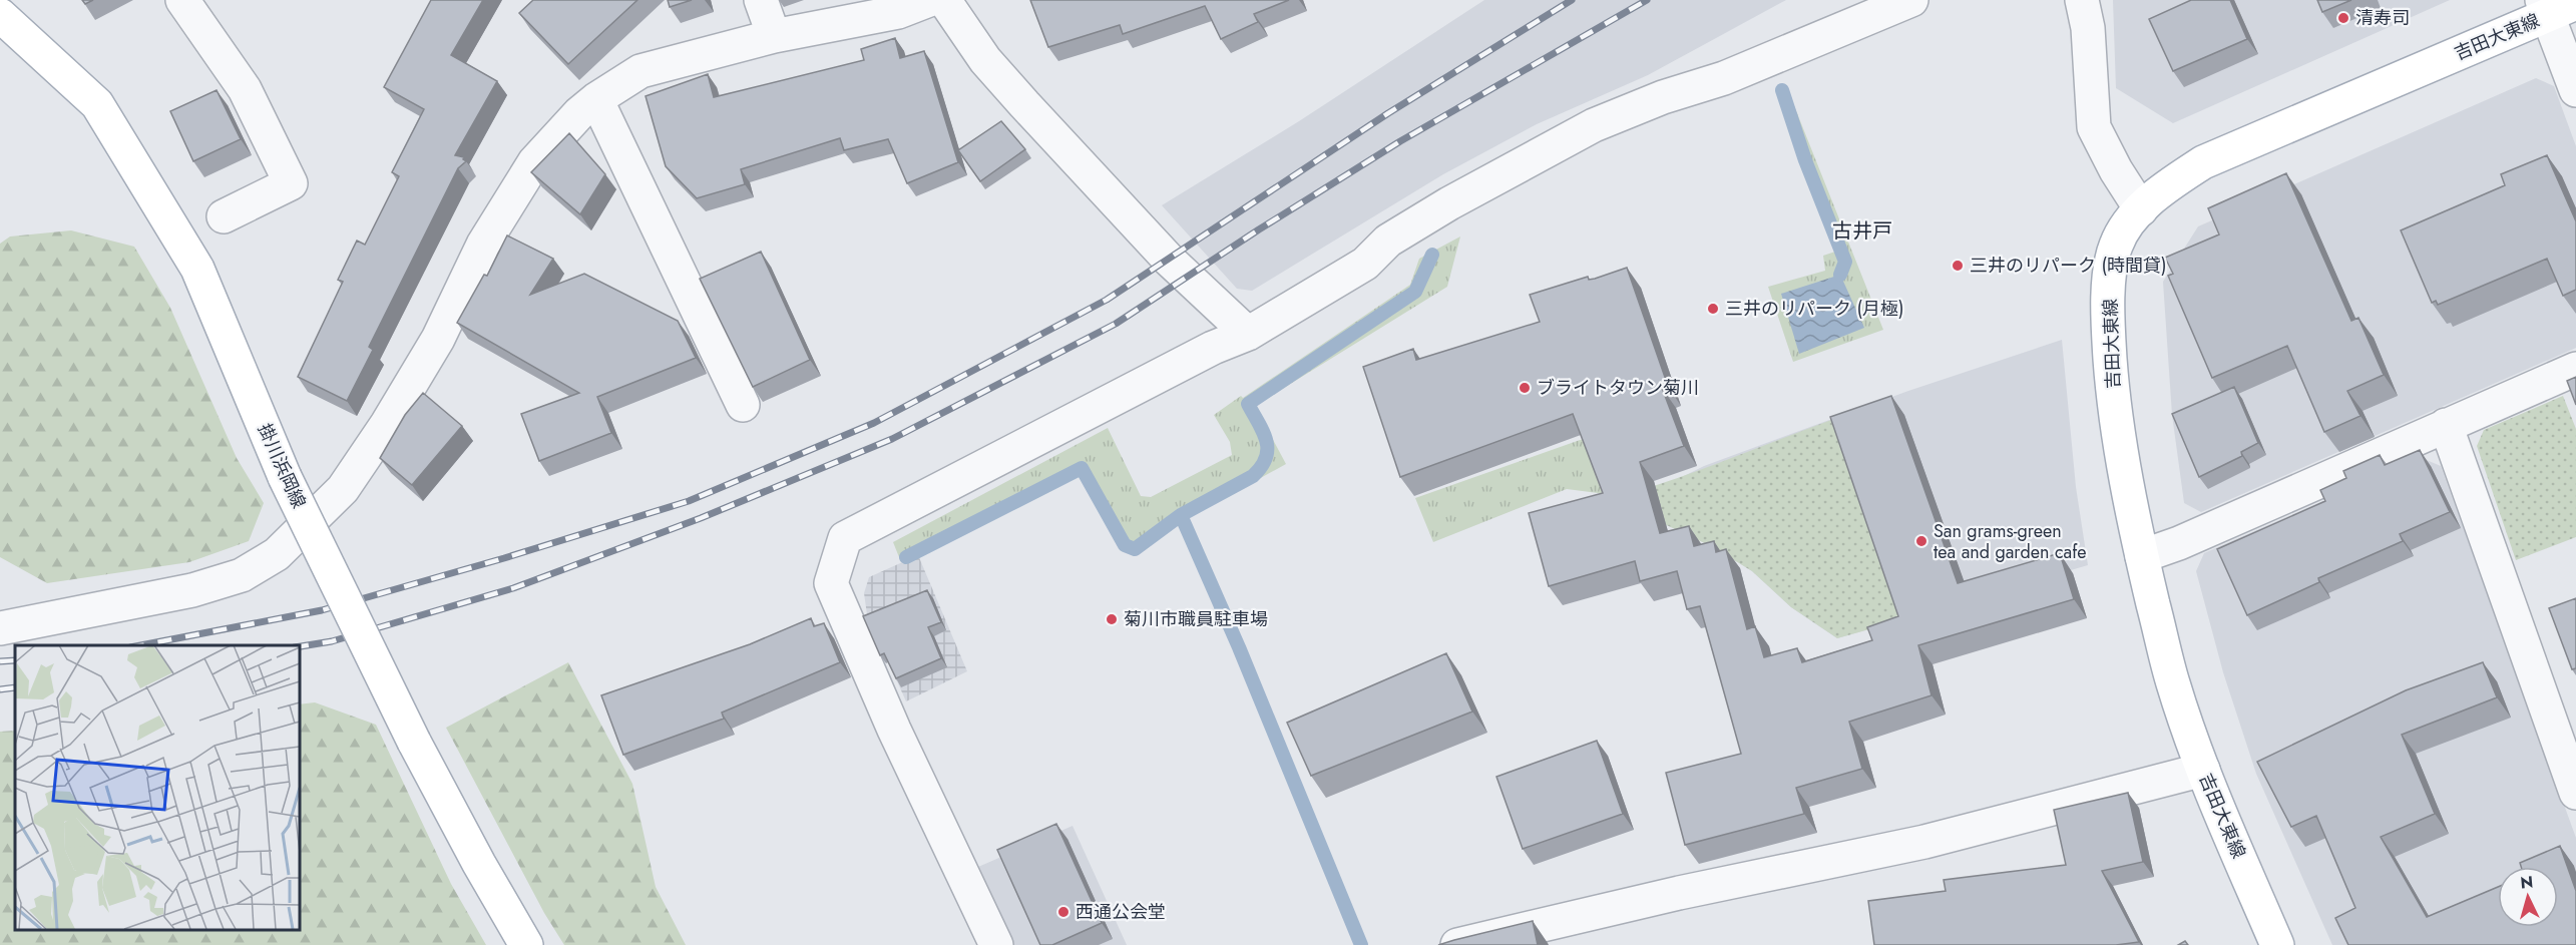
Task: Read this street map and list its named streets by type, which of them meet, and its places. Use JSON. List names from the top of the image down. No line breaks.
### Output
{"streets":{"main road":["吉田大東線","掛川浜岡線"]},"districts":["古井戸"],"places":["清寿司","三井のリパーク (時間貸)","三井のリパーク (月極)","ブライトタウン菊川","San grams-green tea and garden cafe","菊川市職員駐車場","西通公会堂"],"north":"top"}
